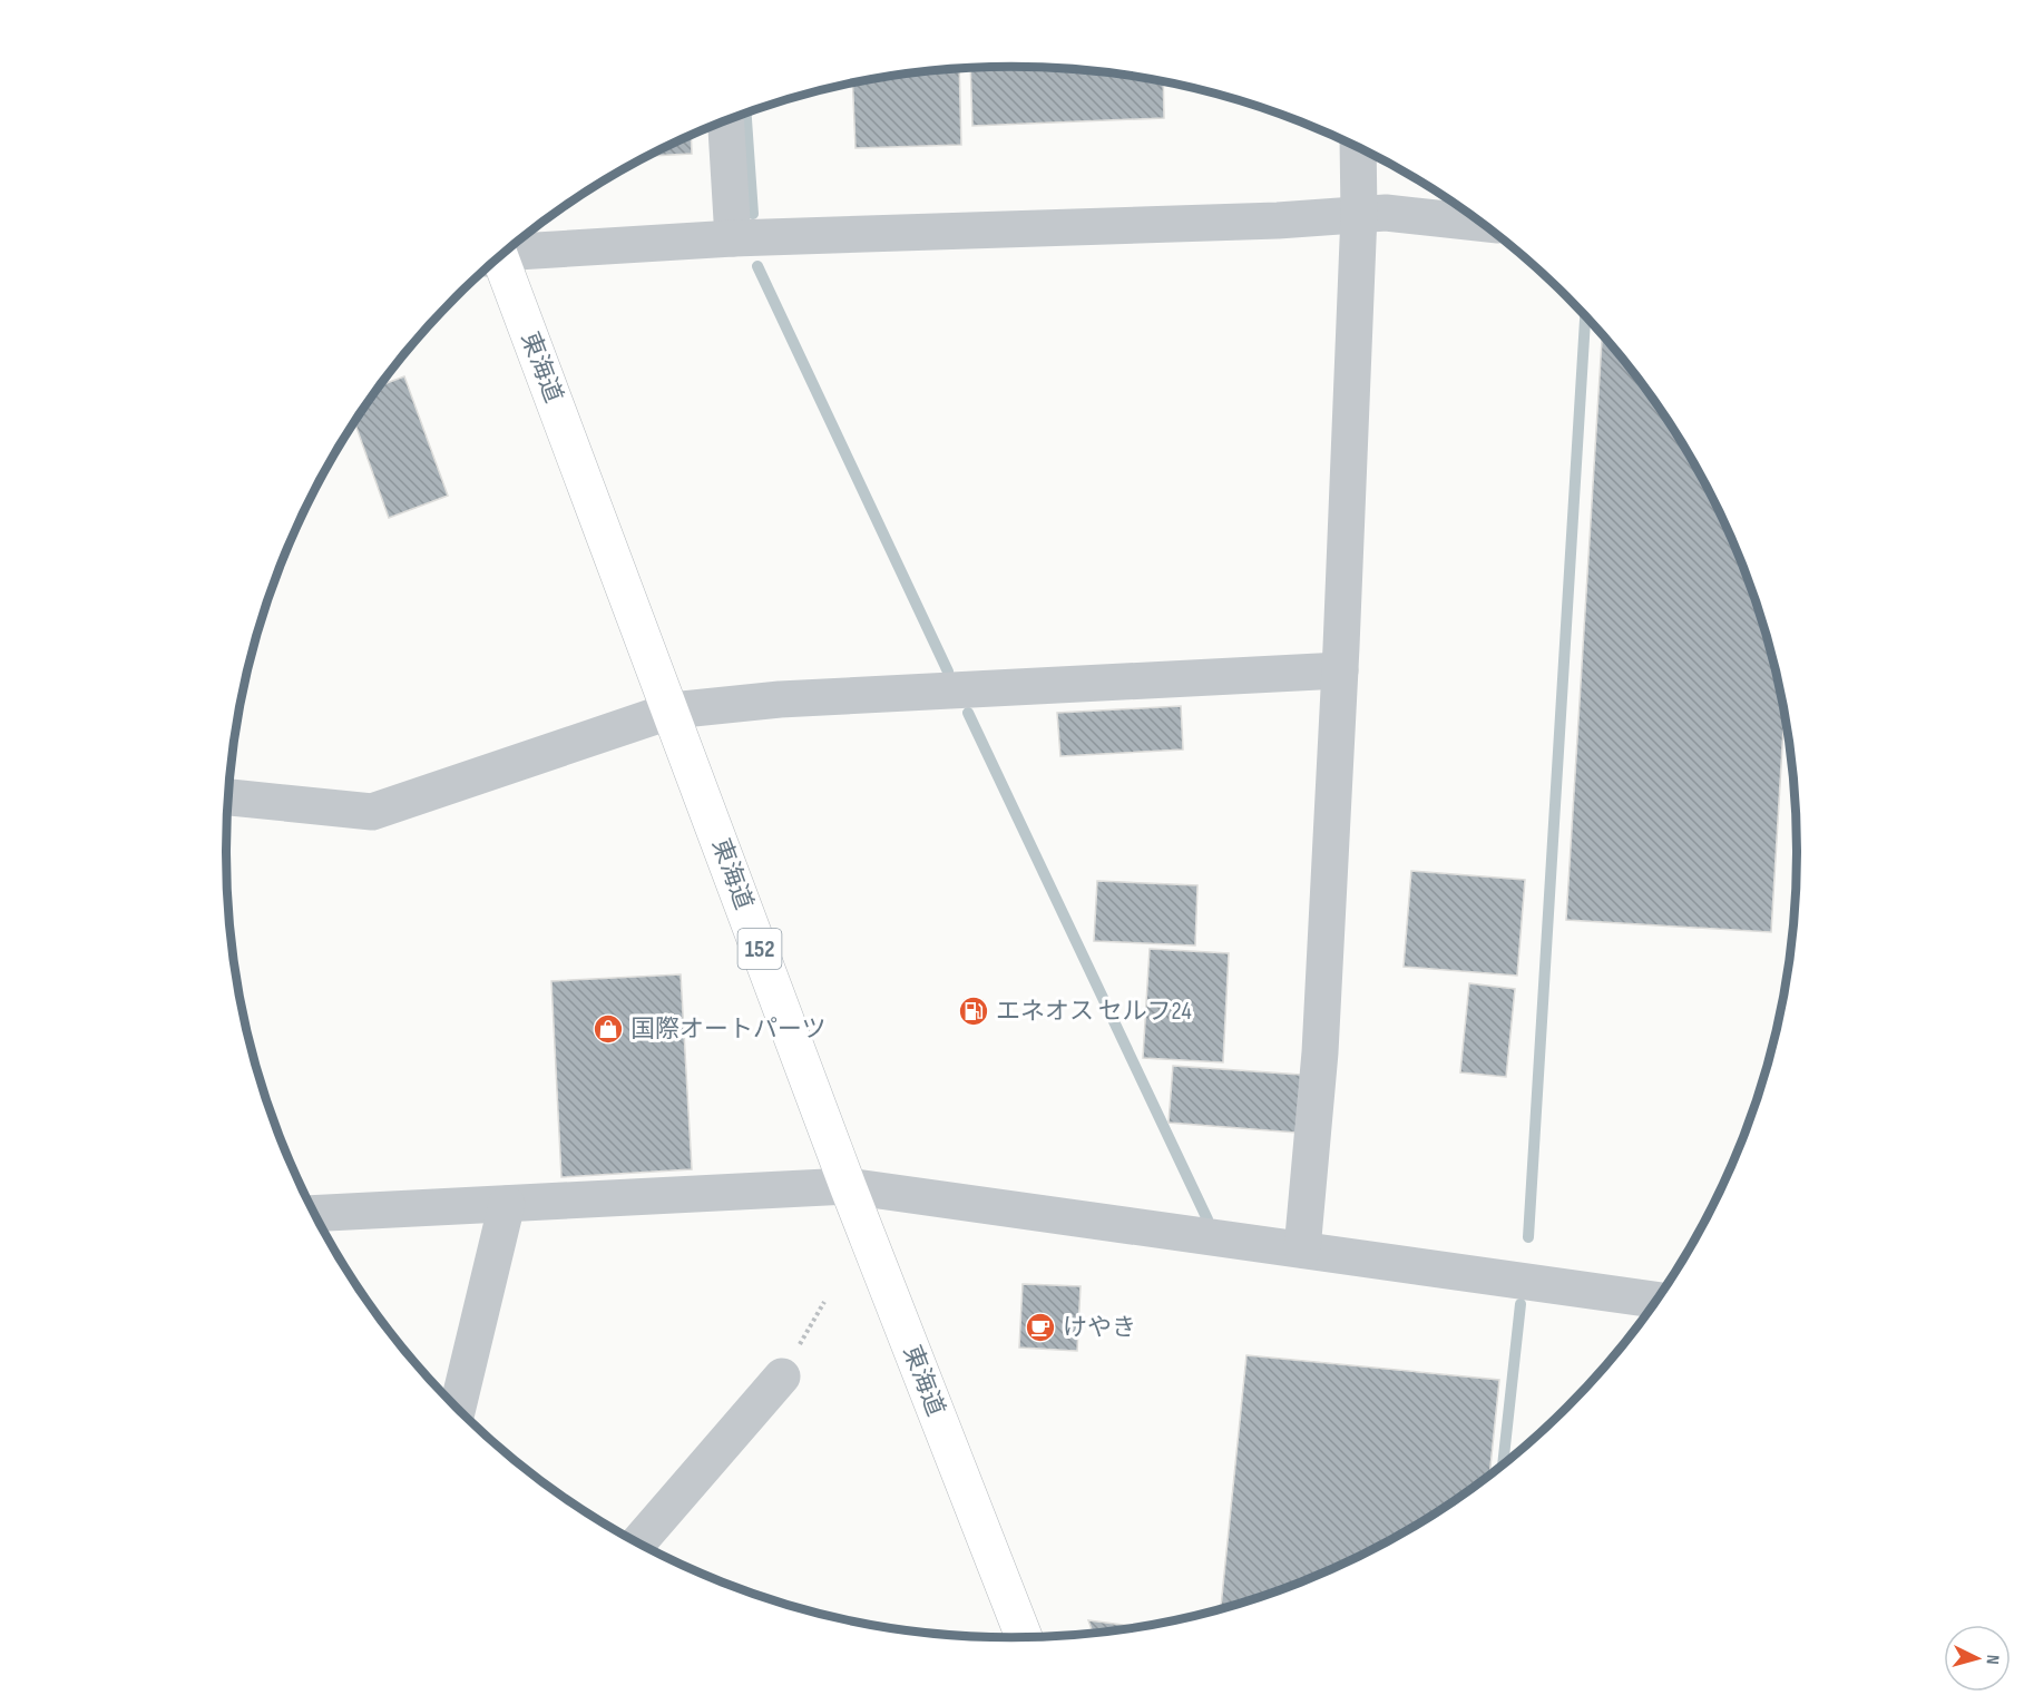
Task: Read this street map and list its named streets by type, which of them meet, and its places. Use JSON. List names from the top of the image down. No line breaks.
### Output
{"streets":{"highway":["東海道","152"]},"places":{"fuel station":["エネオス セルフ24"],"shop":["国際オートパーツ"],"cafe":["けやき"]},"north":"right"}
